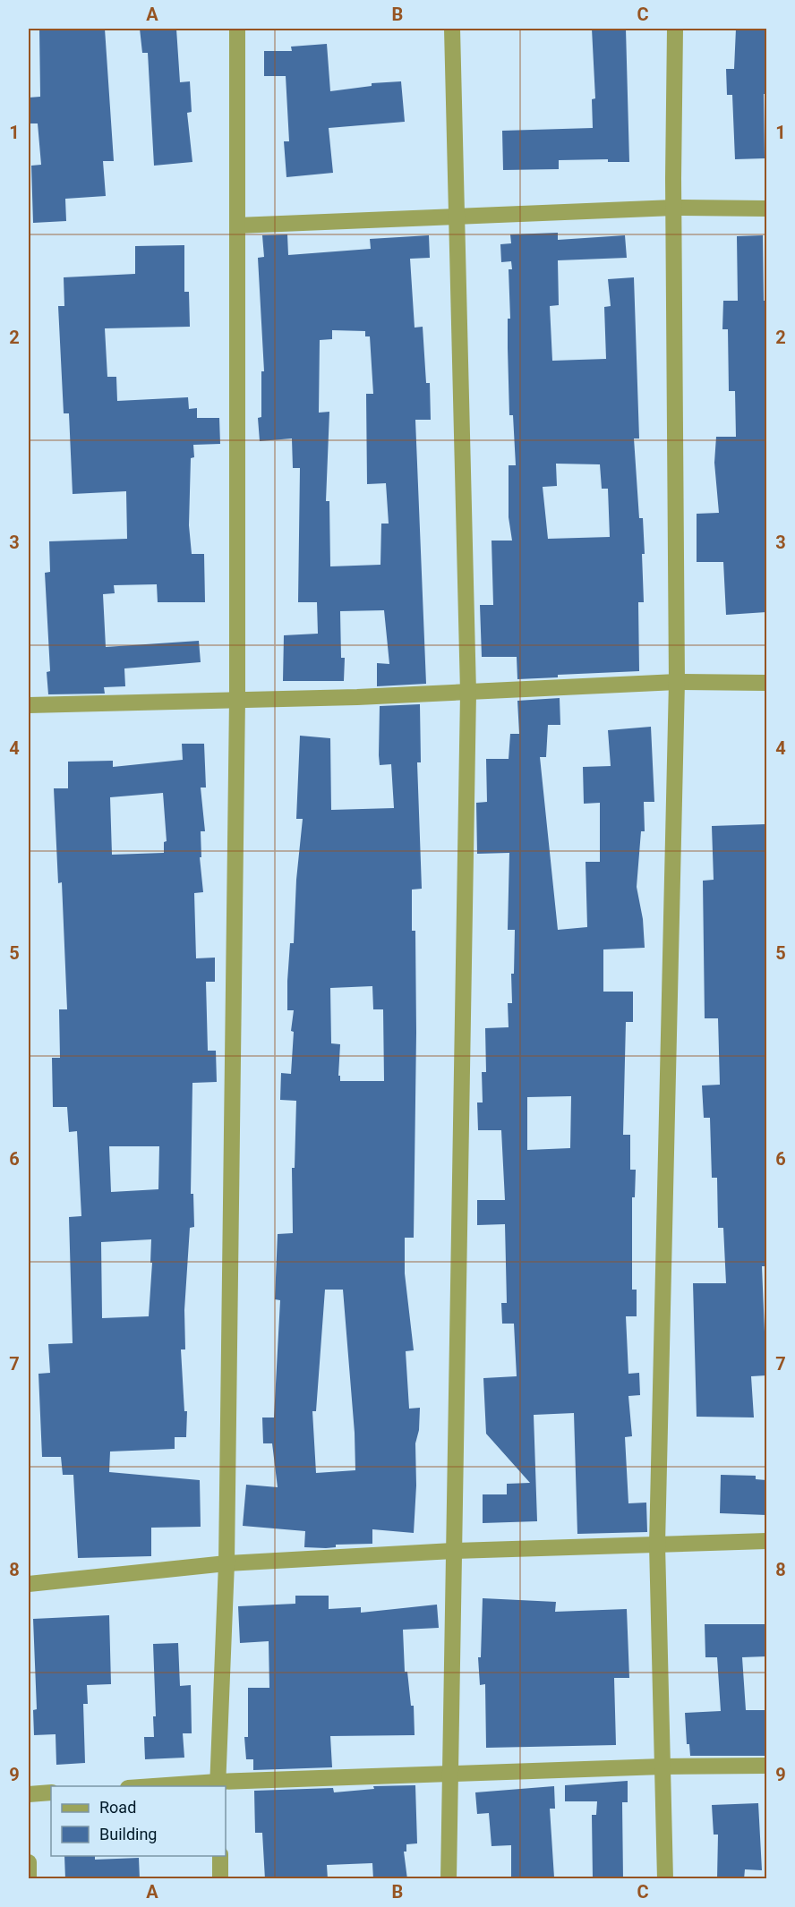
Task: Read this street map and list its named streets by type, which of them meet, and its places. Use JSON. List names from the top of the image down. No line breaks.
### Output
{"legend":["Road","Building"],"grid":{"columns":["A","B","C"],"rows":["1","2","3","4","5","6","7","8","9"]}}
